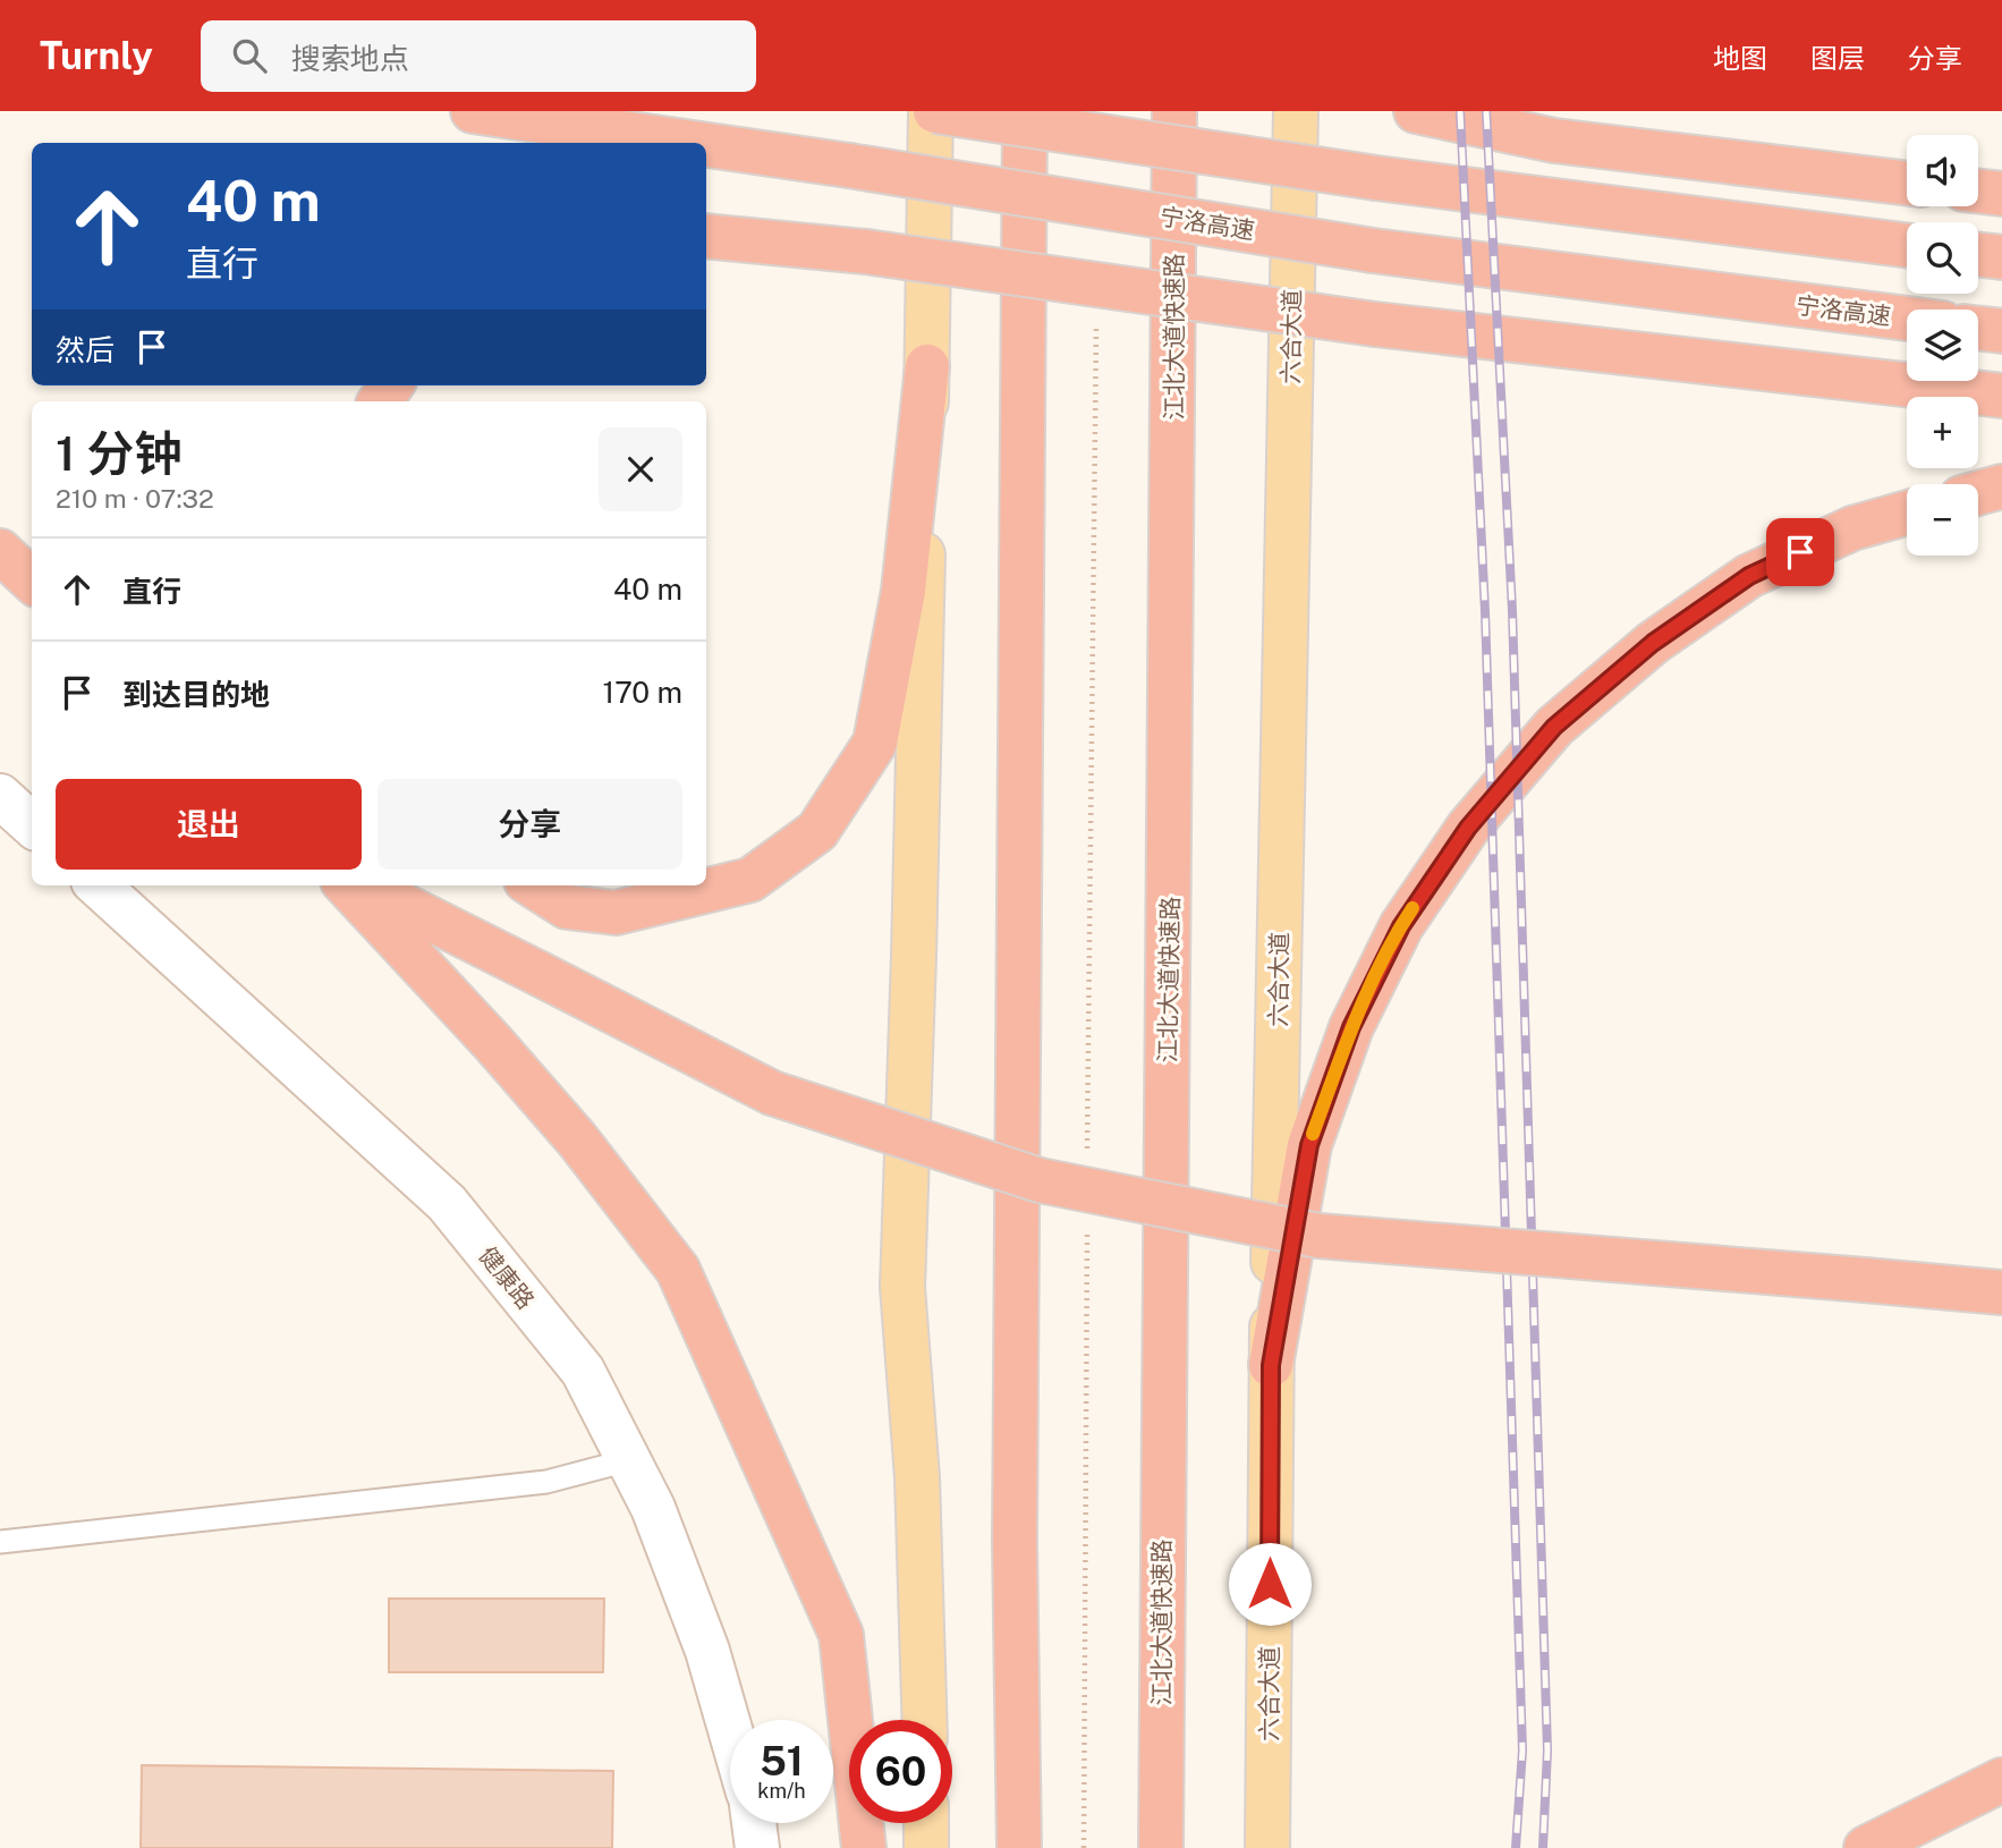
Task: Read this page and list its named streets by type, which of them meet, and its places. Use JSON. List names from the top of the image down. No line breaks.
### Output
{"streets":{"highway":["宁洛高速","江北大道快速路"],"main road":["六合大道"],"street":["健康路"]},"page":{"header":"Turnly","search":"搜索地点","nav":["地图","图层","分享"],"map_buttons":["+","−"],"turn":["40 m","直行"],"then":"然后","heading":["1 分钟","210 m · 07:32"],"list":[{"name":"直行","value":"40 m"},{"name":"到达目的地","value":"170 m"}],"buttons":["退出","分享"],"speed":"51 km/h","limit":"60"}}
